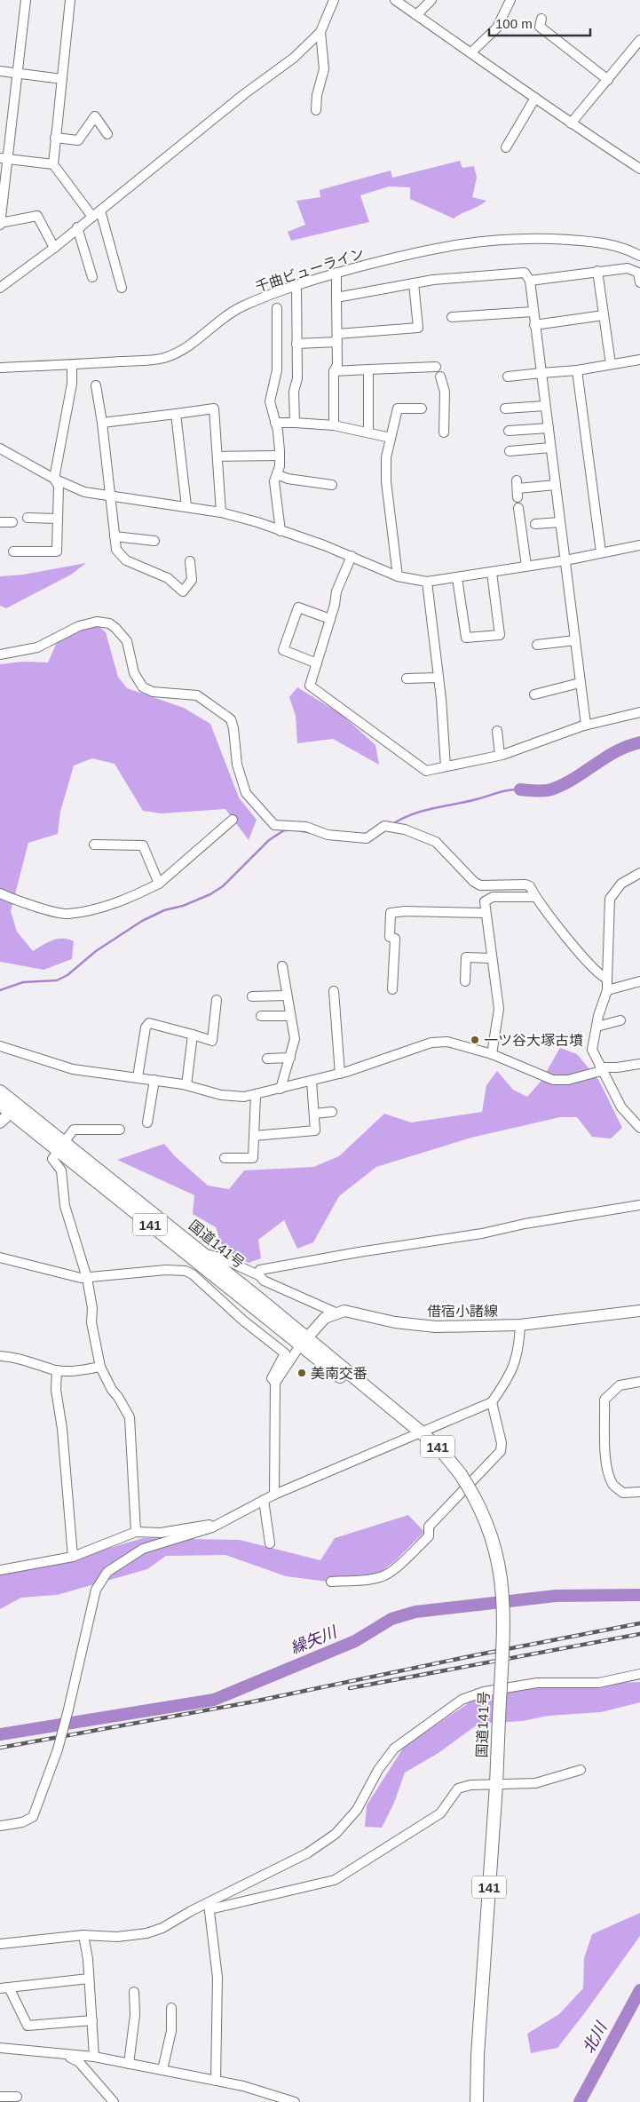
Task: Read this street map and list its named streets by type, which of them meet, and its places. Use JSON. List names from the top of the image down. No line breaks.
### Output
{"streets":{"highway":["141","国道141号"],"main road":["借宿小諸線"],"street":["千曲ビューライン"]},"water":["繰矢川","北川"],"places":["一ツ谷大塚古墳","美南交番"],"scale_bar":"100 m"}
